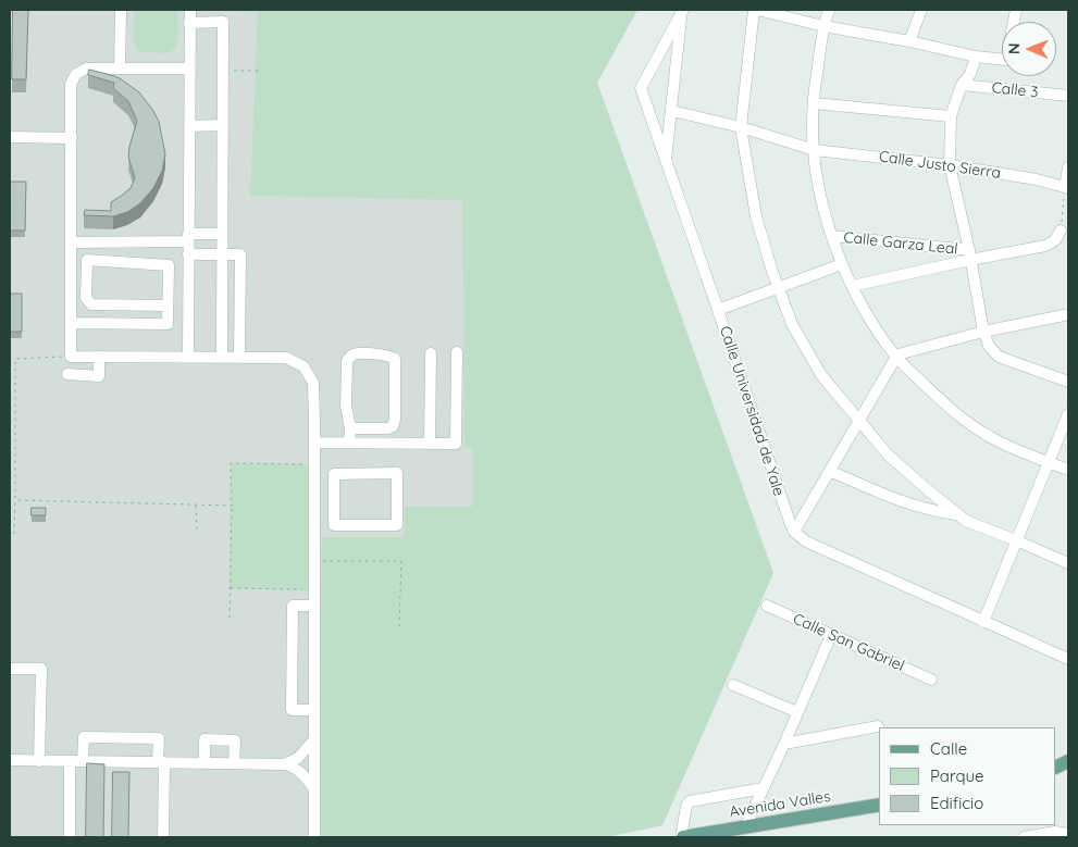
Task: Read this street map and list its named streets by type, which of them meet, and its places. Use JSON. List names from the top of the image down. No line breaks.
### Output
{"streets":{"main road":["Avenida Valles"],"street":["Calle 3","Calle Justo Sierra","Calle Garza Leal","Calle Universidad de Yale","Calle San Gabriel"]},"legend":["Calle","Parque","Edificio"],"north":"left"}
